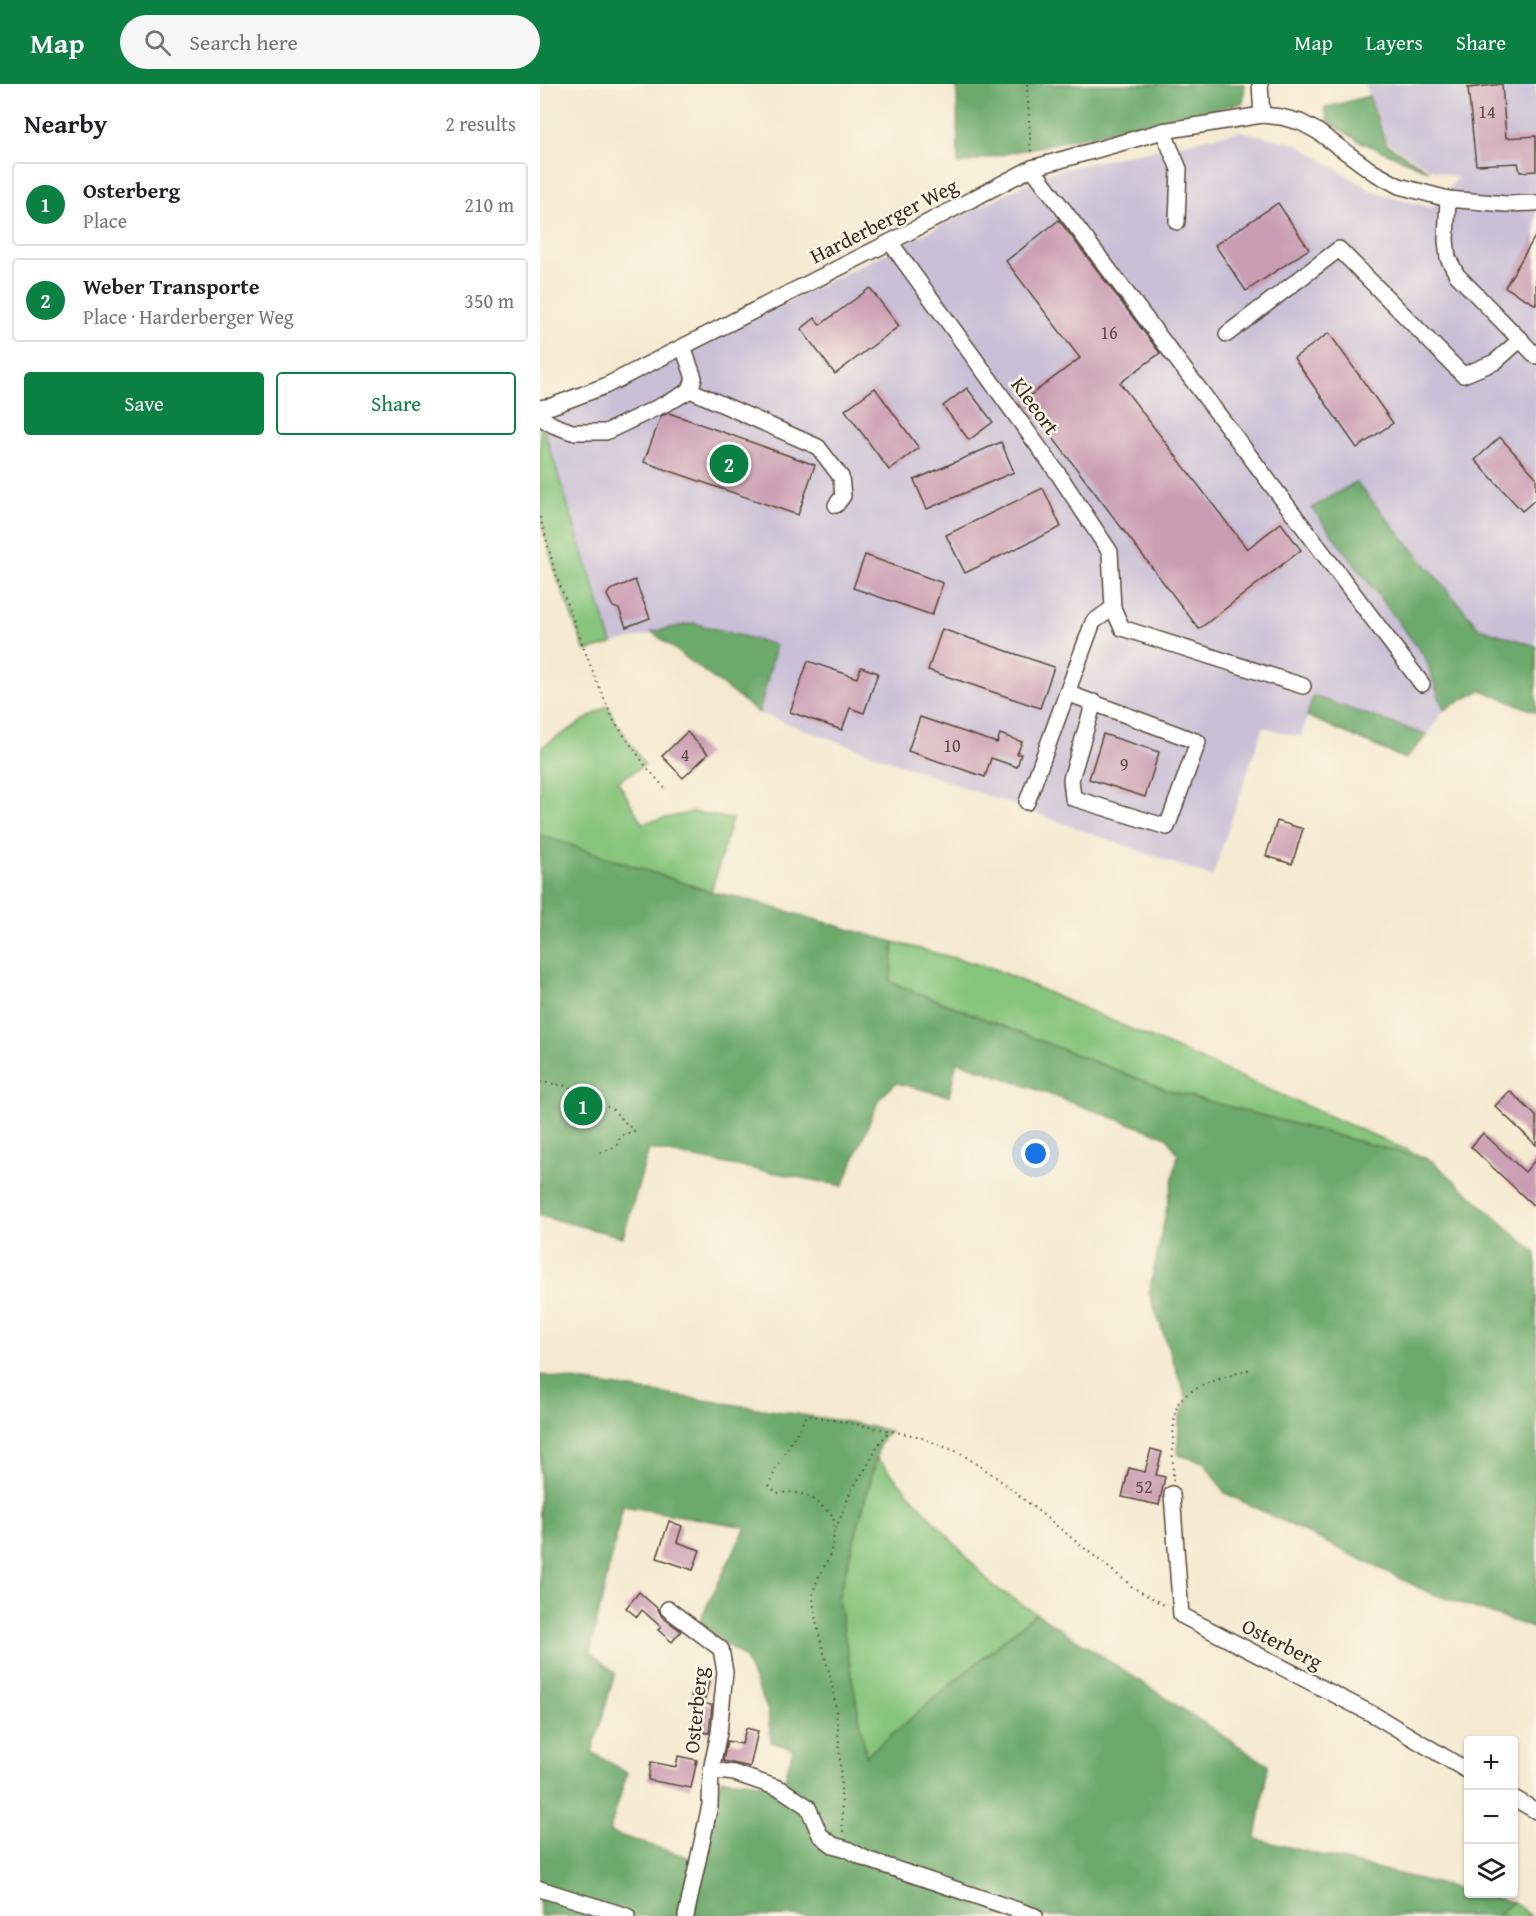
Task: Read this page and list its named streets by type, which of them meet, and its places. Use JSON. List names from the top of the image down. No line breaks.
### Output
{"streets":{"street":["Harderberger Weg","Kleeort","Osterberg"]},"crossings":[["Harderberger Weg","Kleeort"]],"house_numbers":["14","16","10","4","9","52"],"page":{"header":"Map","search":"Search here","nav":["Map","Layers","Share"],"heading":["Nearby","2 results"],"list":[{"mark":"1","name":"Osterberg","note":"Place","value":"210 m"},{"mark":"2","name":"Weber Transporte","note":"Place · Harderberger Weg","value":"350 m"}],"buttons":["Save","Share"],"pins":["2","1"],"map_buttons":["+","−"]}}
